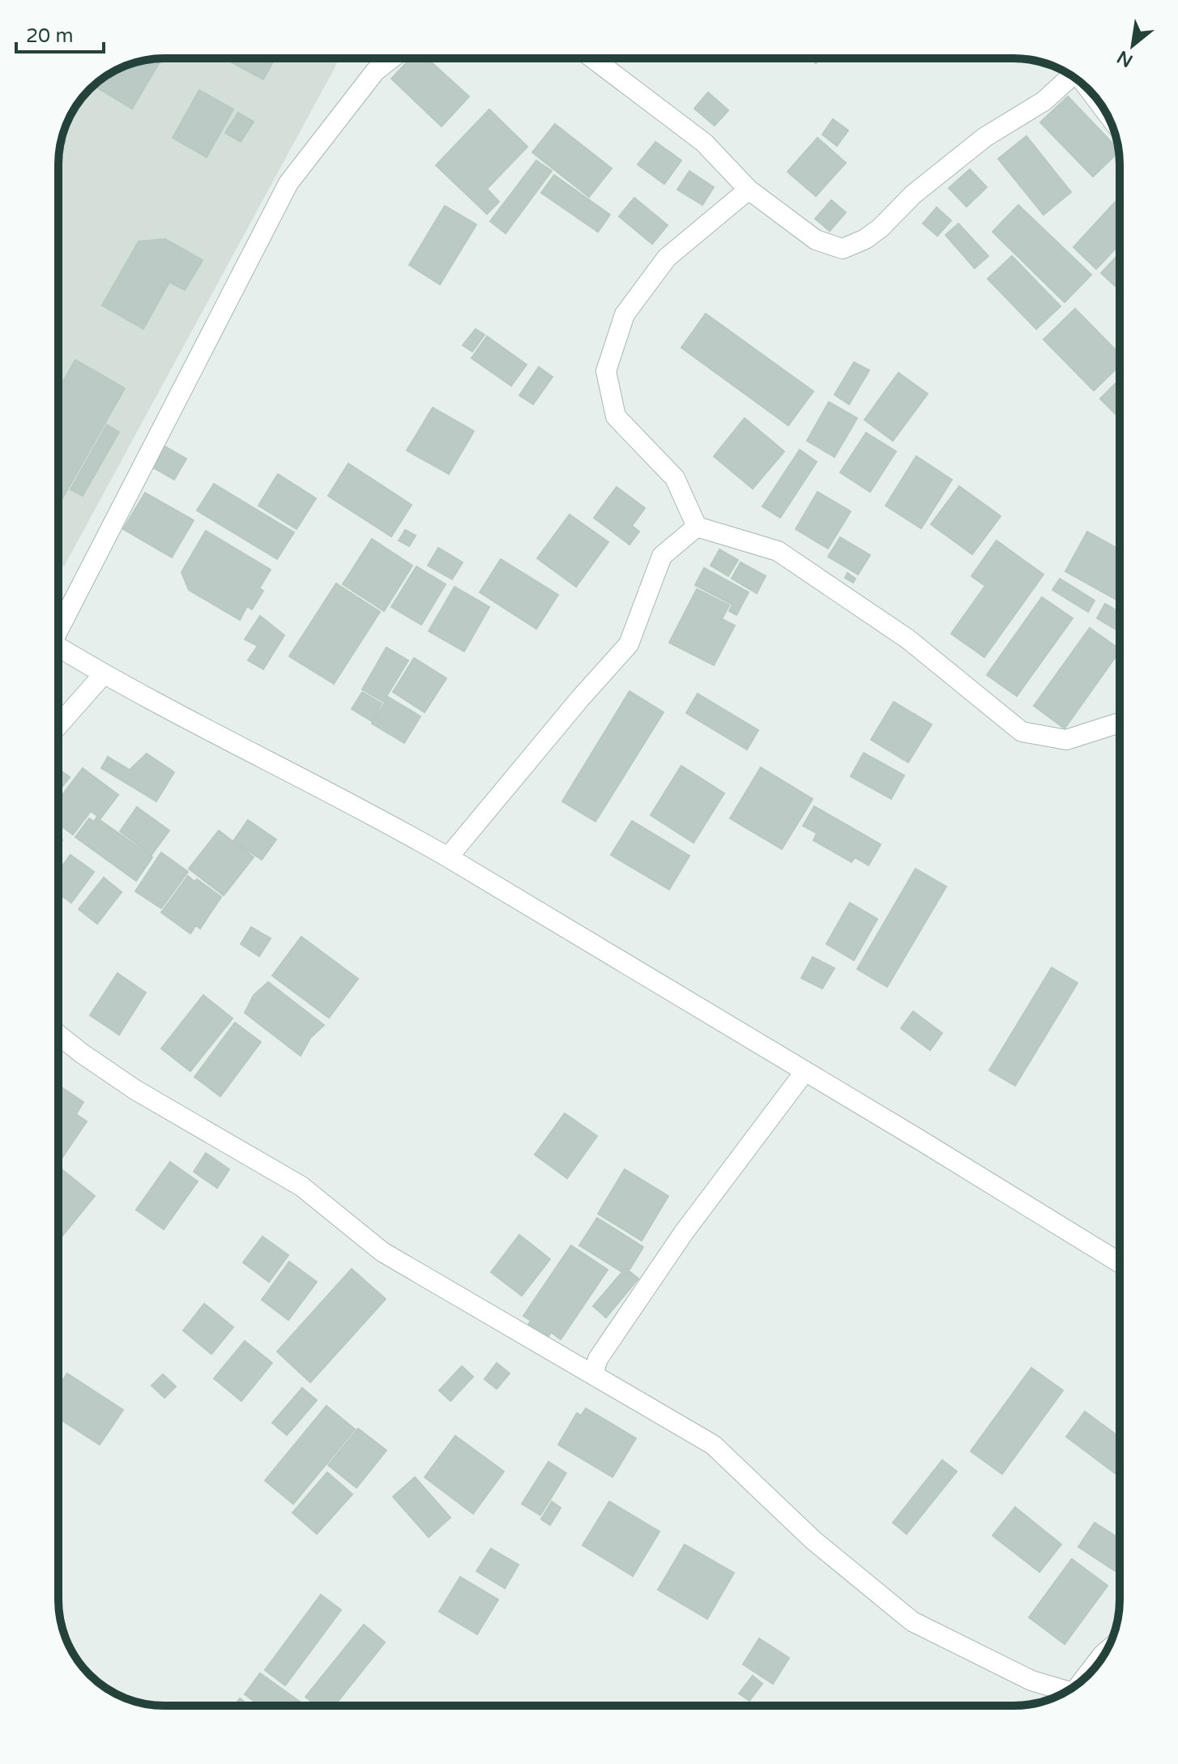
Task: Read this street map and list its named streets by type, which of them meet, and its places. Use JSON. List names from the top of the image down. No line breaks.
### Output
{"scale_bar":"20 m","north":"bottom left"}
